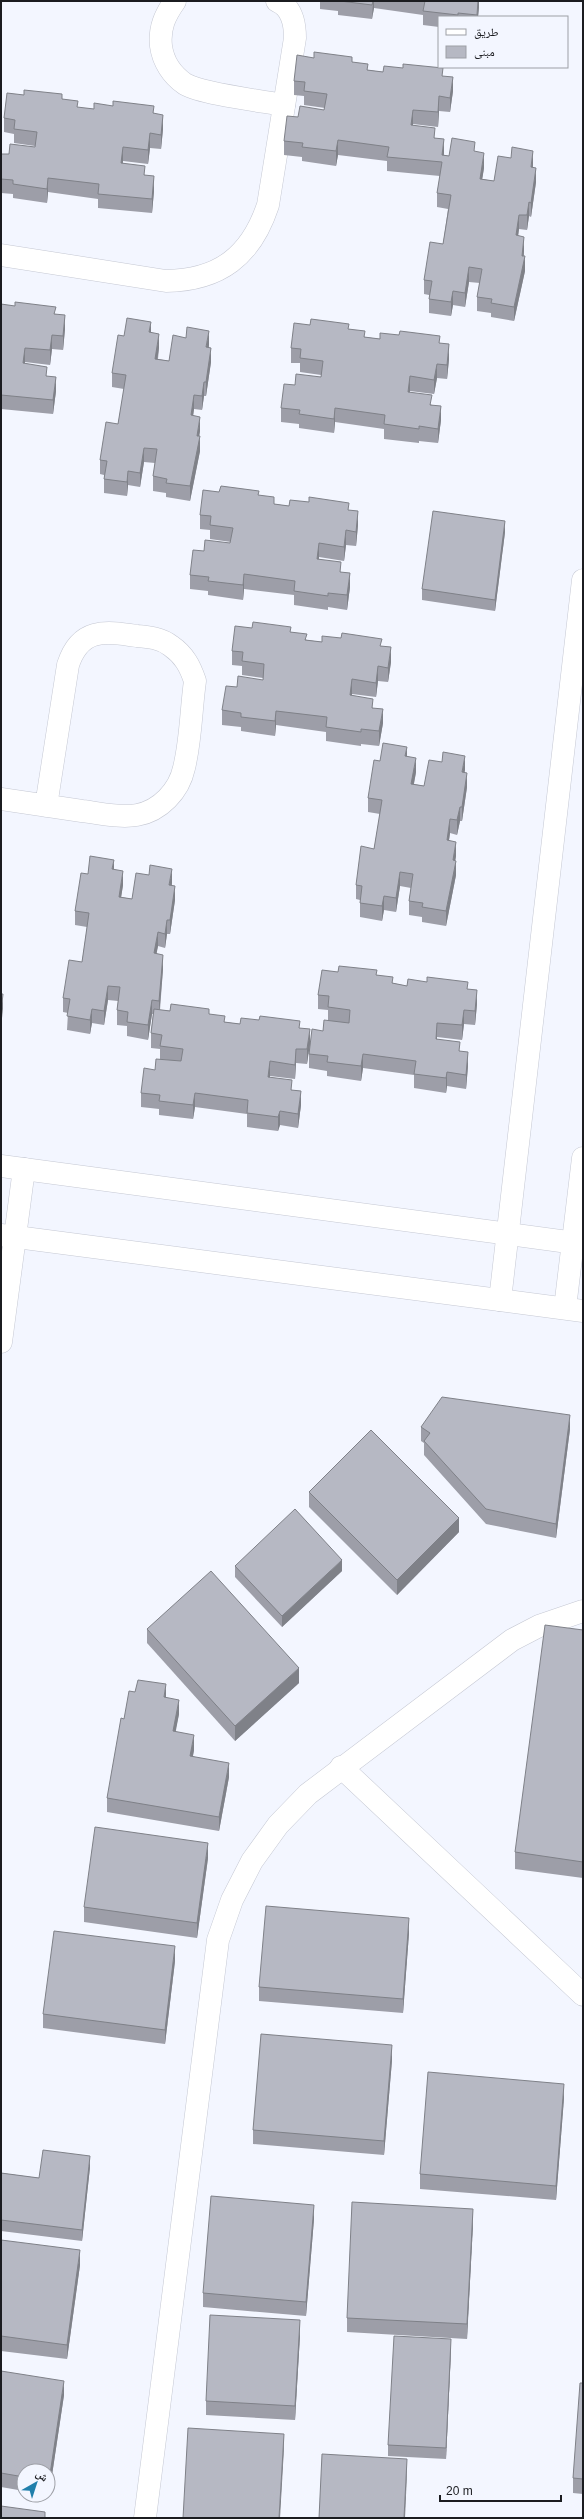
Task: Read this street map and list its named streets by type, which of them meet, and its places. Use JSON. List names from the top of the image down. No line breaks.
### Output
{"legend":["طريق","مبنى"],"scale_bar":"20 m","north":"top right"}
